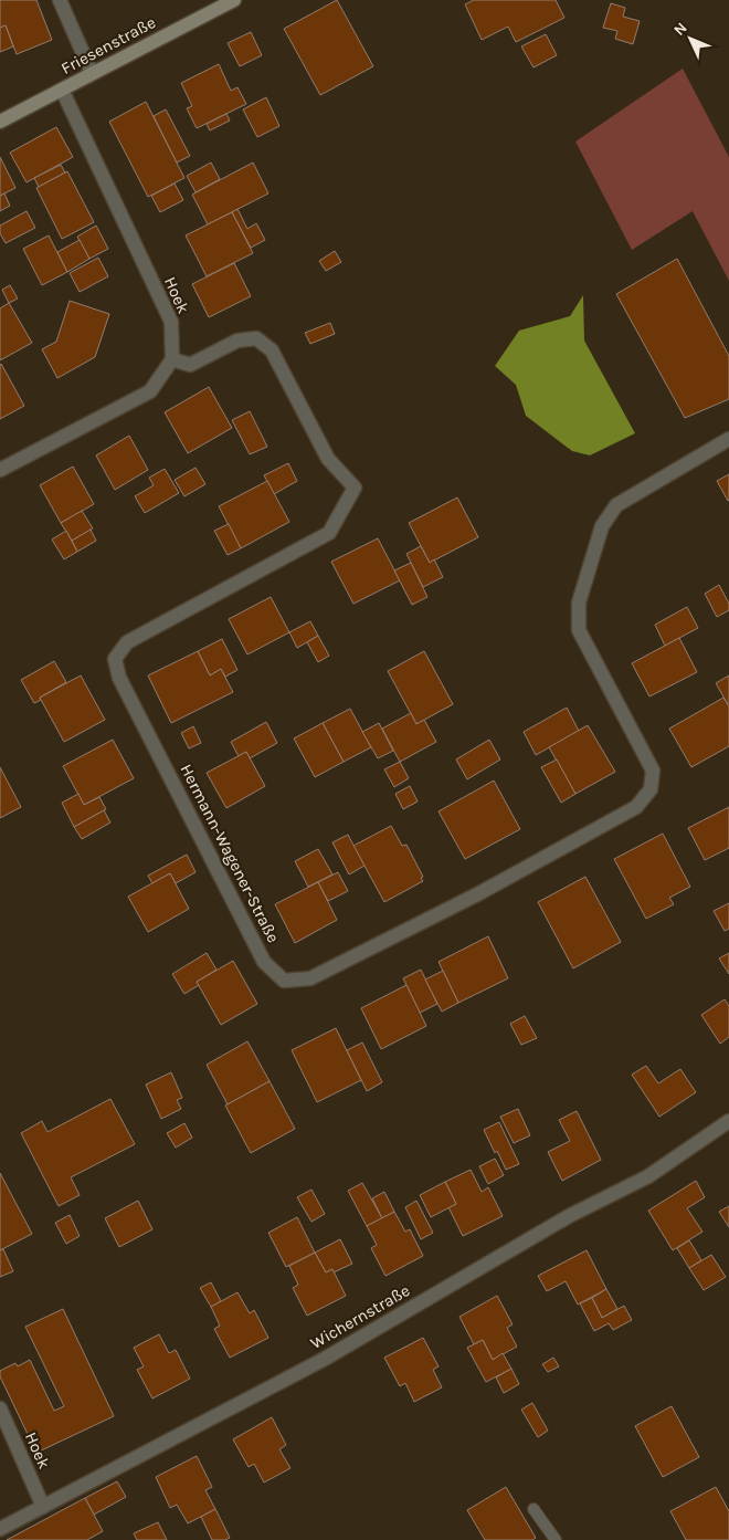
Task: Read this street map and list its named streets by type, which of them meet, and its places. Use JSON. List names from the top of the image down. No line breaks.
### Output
{"streets":{"street":["Friesenstraße","Hoek","Hermann-Wagener-Straße","Wichernstraße"]},"crossings":[["Friesenstraße","Hoek"],["Hoek","Hermann-Wagener-Straße"],["Hoek","Wichernstraße"]],"north":"top left"}
